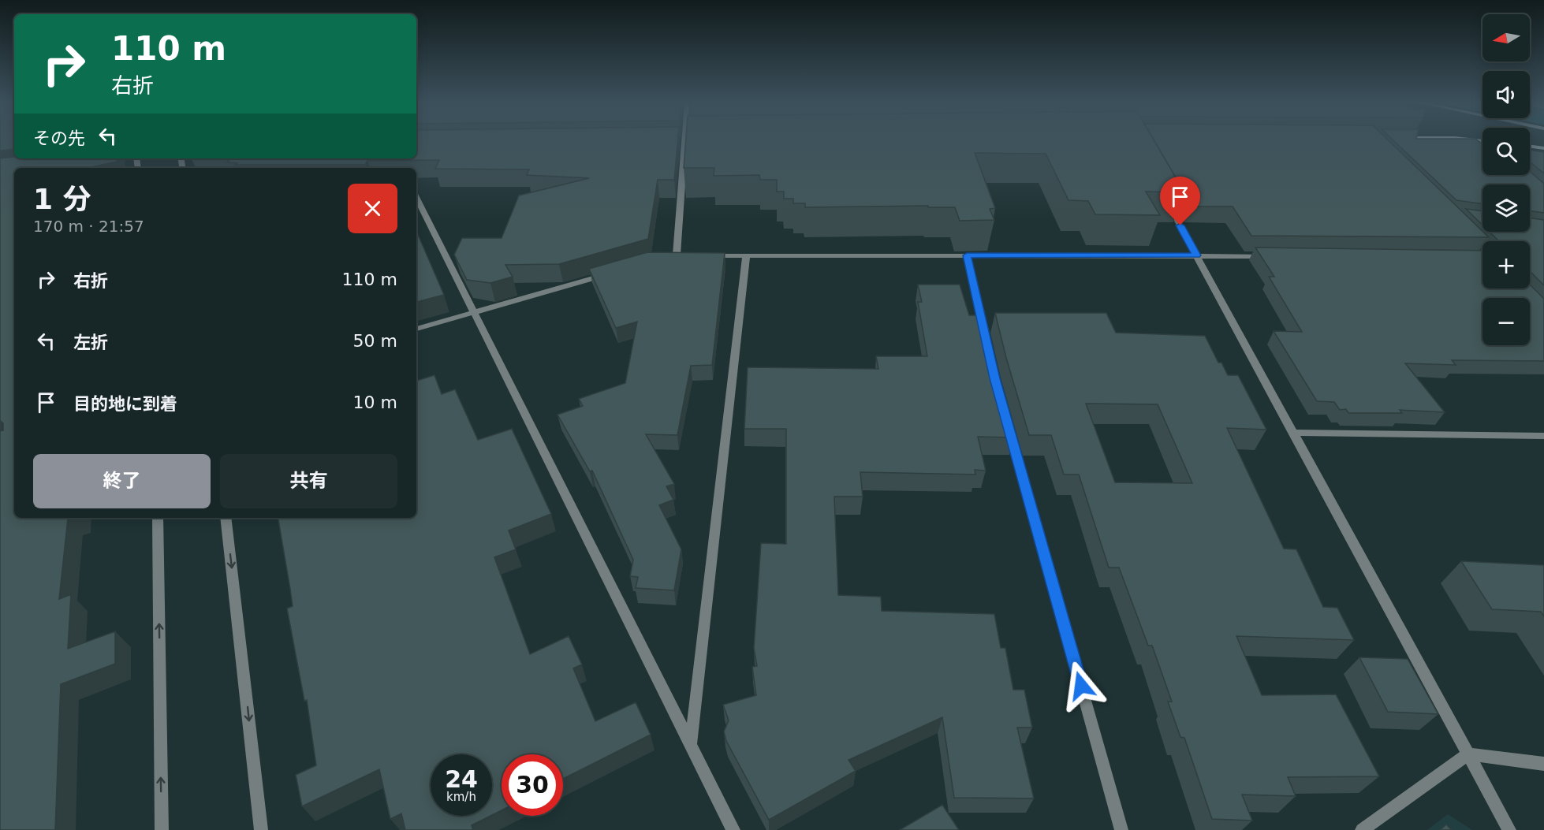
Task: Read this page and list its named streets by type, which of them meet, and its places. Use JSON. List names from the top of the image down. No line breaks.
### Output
{"north":"left","page":{"map_buttons":["+","−"],"turn":["110 m","右折"],"then":"その先","heading":["1 分","170 m · 21:57"],"list":[{"name":"右折","value":"110 m"},{"name":"左折","value":"50 m"},{"name":"目的地に到着","value":"10 m"}],"buttons":["終了","共有"],"speed":"24 km/h","limit":"30"}}
